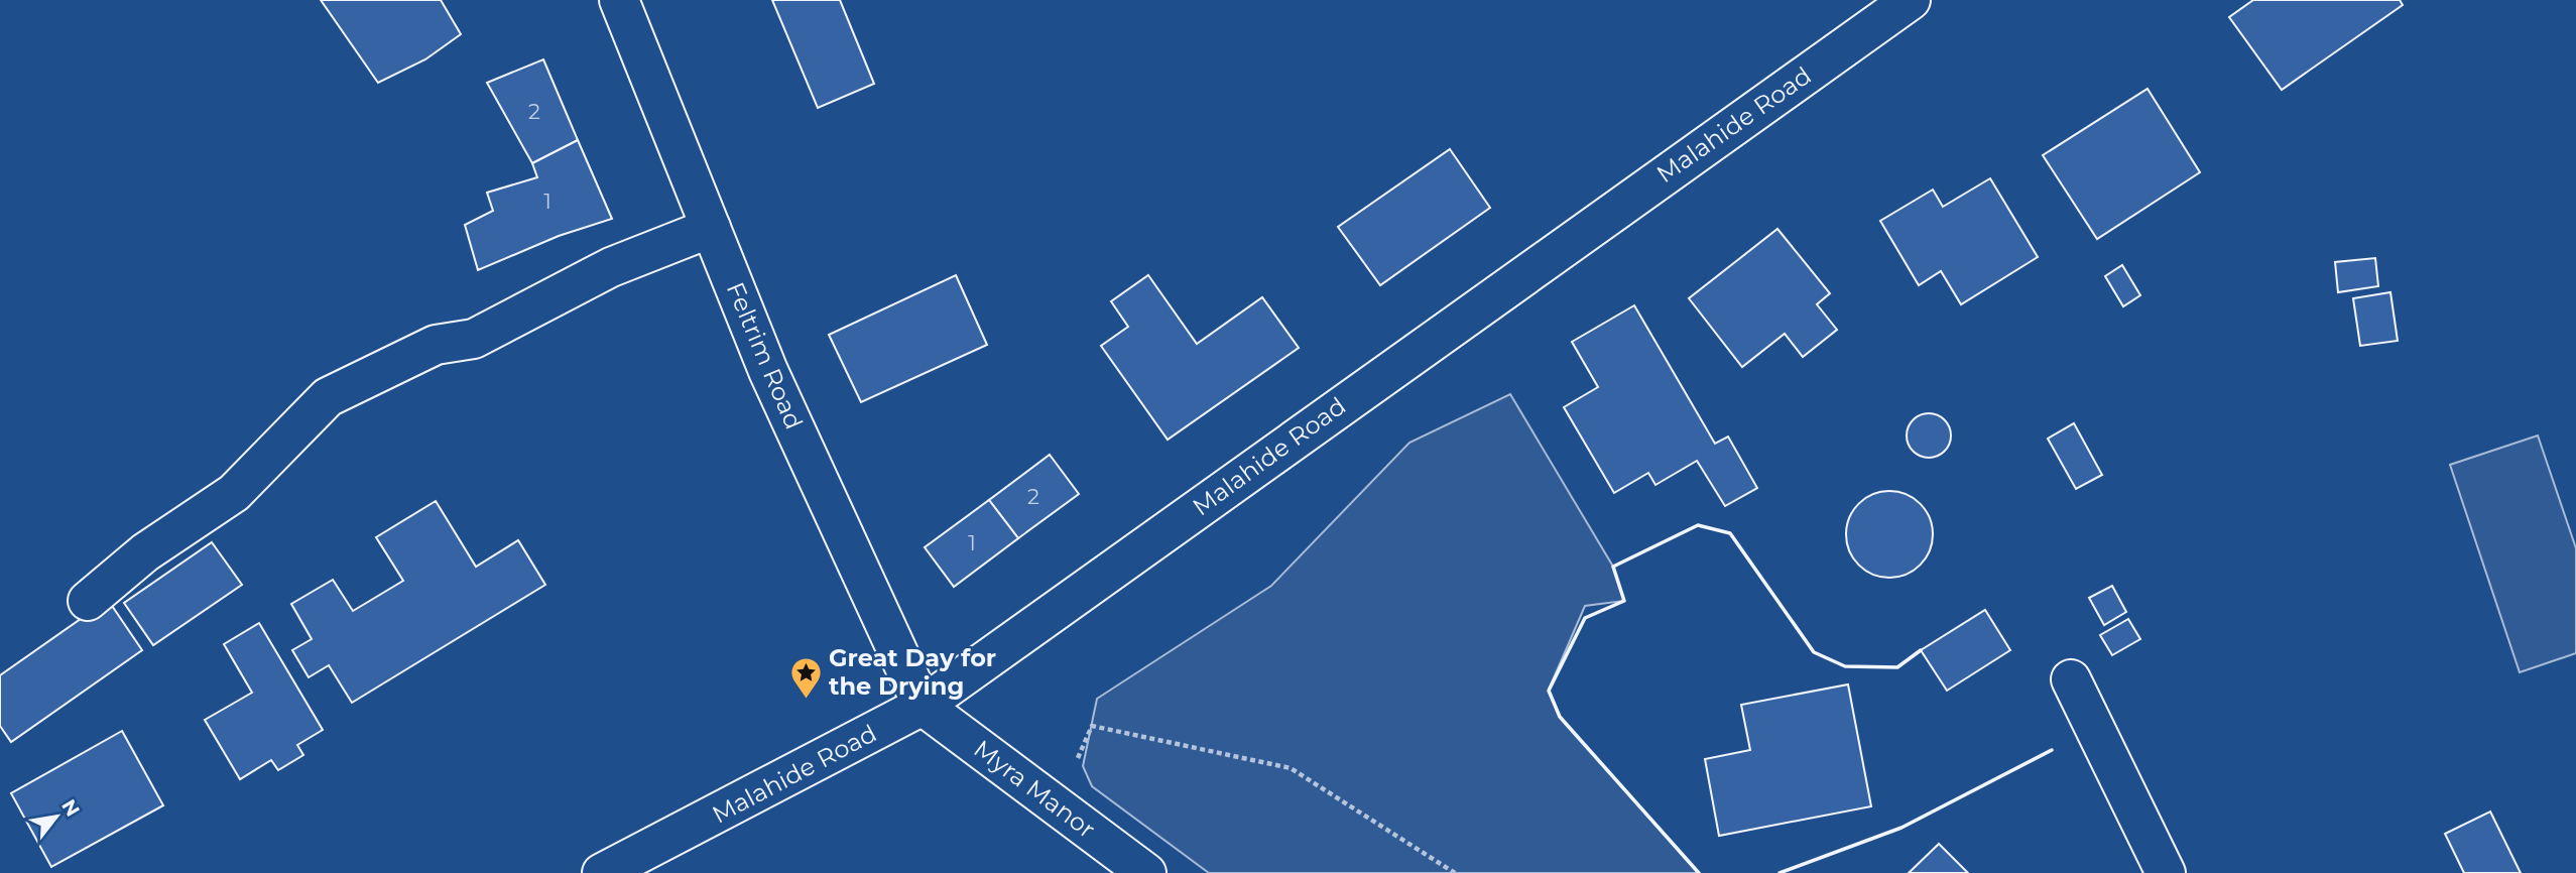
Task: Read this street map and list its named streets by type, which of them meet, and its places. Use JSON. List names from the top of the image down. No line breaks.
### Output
{"streets":{"main road":["Malahide Road","Feltrim Road","Myra Manor"]},"crossings":[["Malahide Road","Feltrim Road"],["Malahide Road","Myra Manor"],["Feltrim Road","Myra Manor"]],"places":{"place":["Great Day for the Drying"]},"house_numbers":["2","1","2","1"],"north":"top right"}
